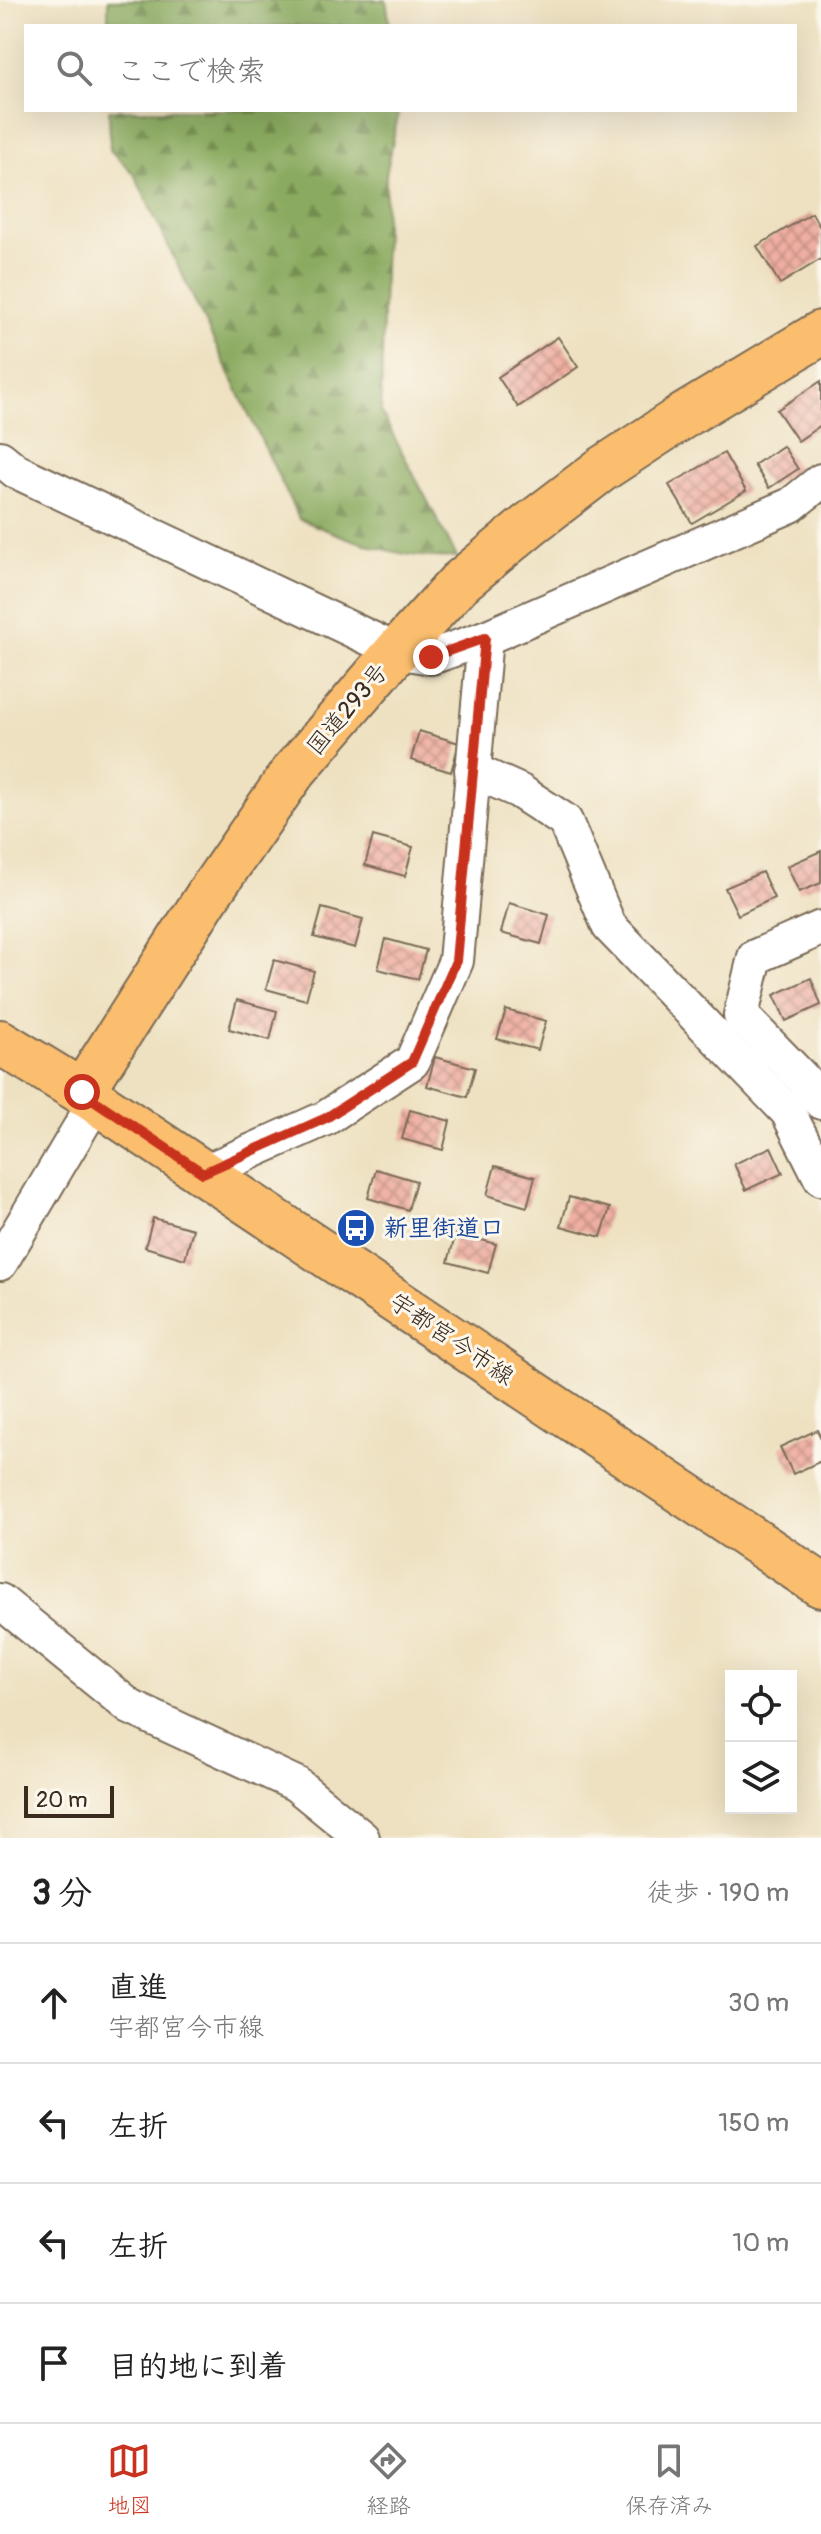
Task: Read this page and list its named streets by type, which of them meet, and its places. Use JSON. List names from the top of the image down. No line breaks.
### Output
{"streets":{"main road":["国道293号","宇都宮今市線"]},"crossings":[["国道293号","宇都宮今市線"]],"places":{"bus stop":["新里街道口"]},"scale_bar":"20 m","page":{"search":"ここで検索","scale":"20 m","heading":["3 分","徒歩 · 190 m"],"list":[["直進","宇都宮今市線","30 m"],["左折","150 m"],["左折","10 m"],"目的地に到着"],"nav":["地図","経路","保存済み"]}}
